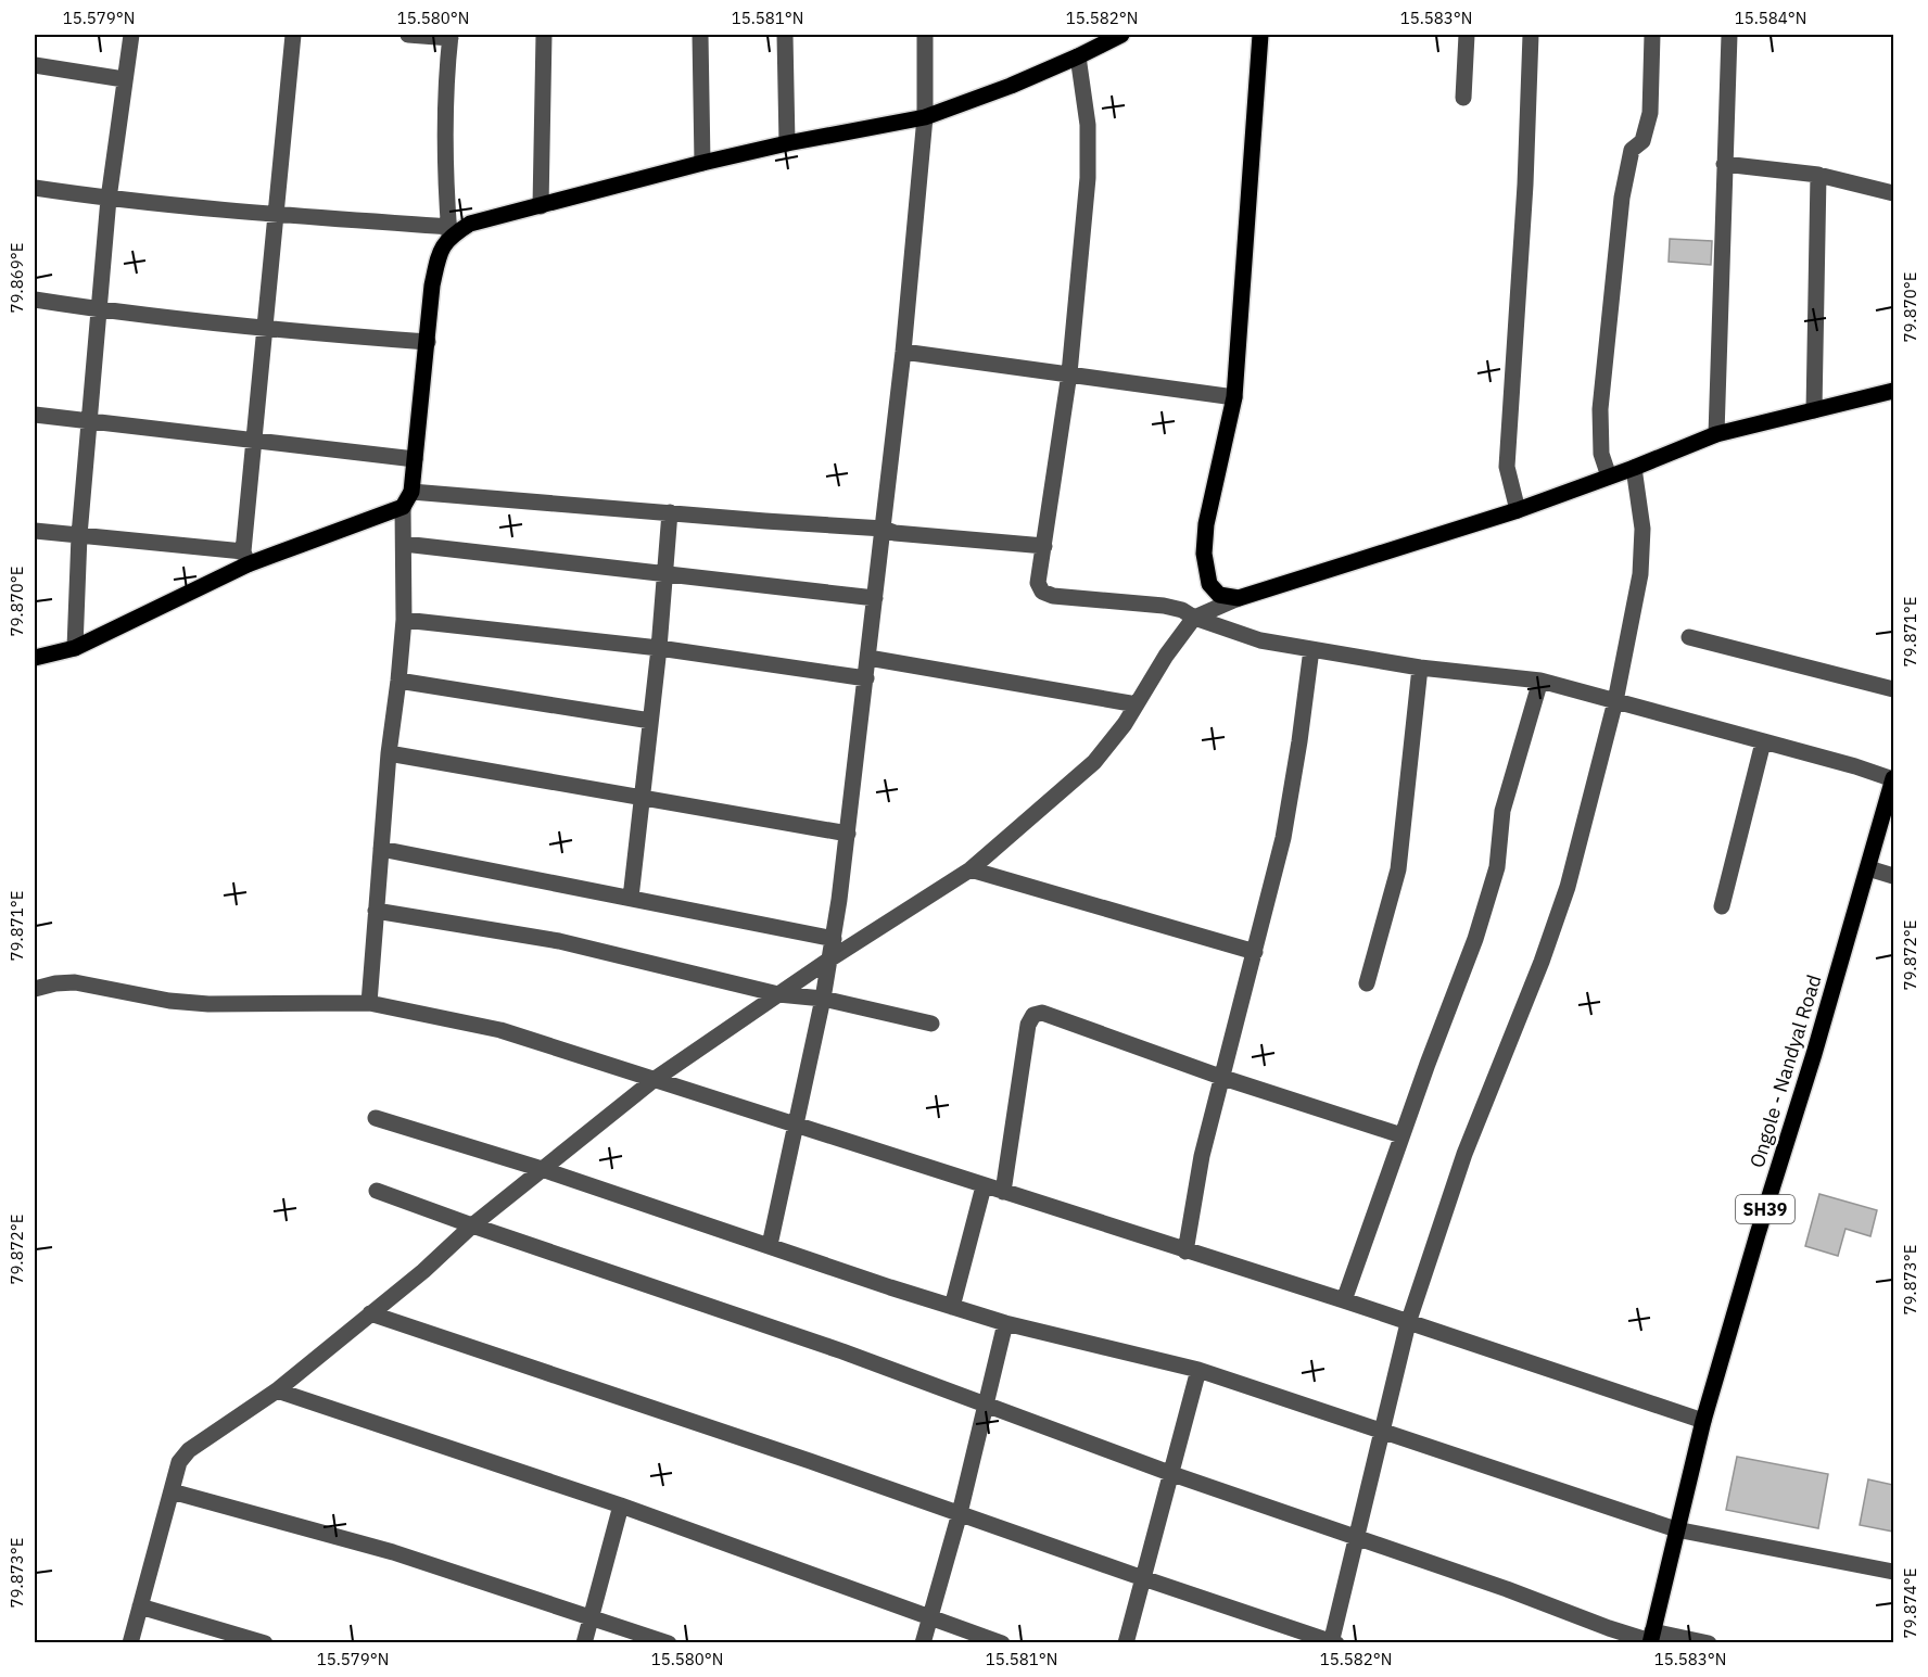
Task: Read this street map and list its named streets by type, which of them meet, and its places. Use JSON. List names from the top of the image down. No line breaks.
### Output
{"streets":{"main road":["Ongole - Nandyal Road","SH39"]},"coordinates":["15.579°N","15.580°N","15.581°N","15.582°N","15.583°N","15.584°N","79.869°E","79.870°E","79.871°E","79.872°E","79.873°E","79.874°E"]}
